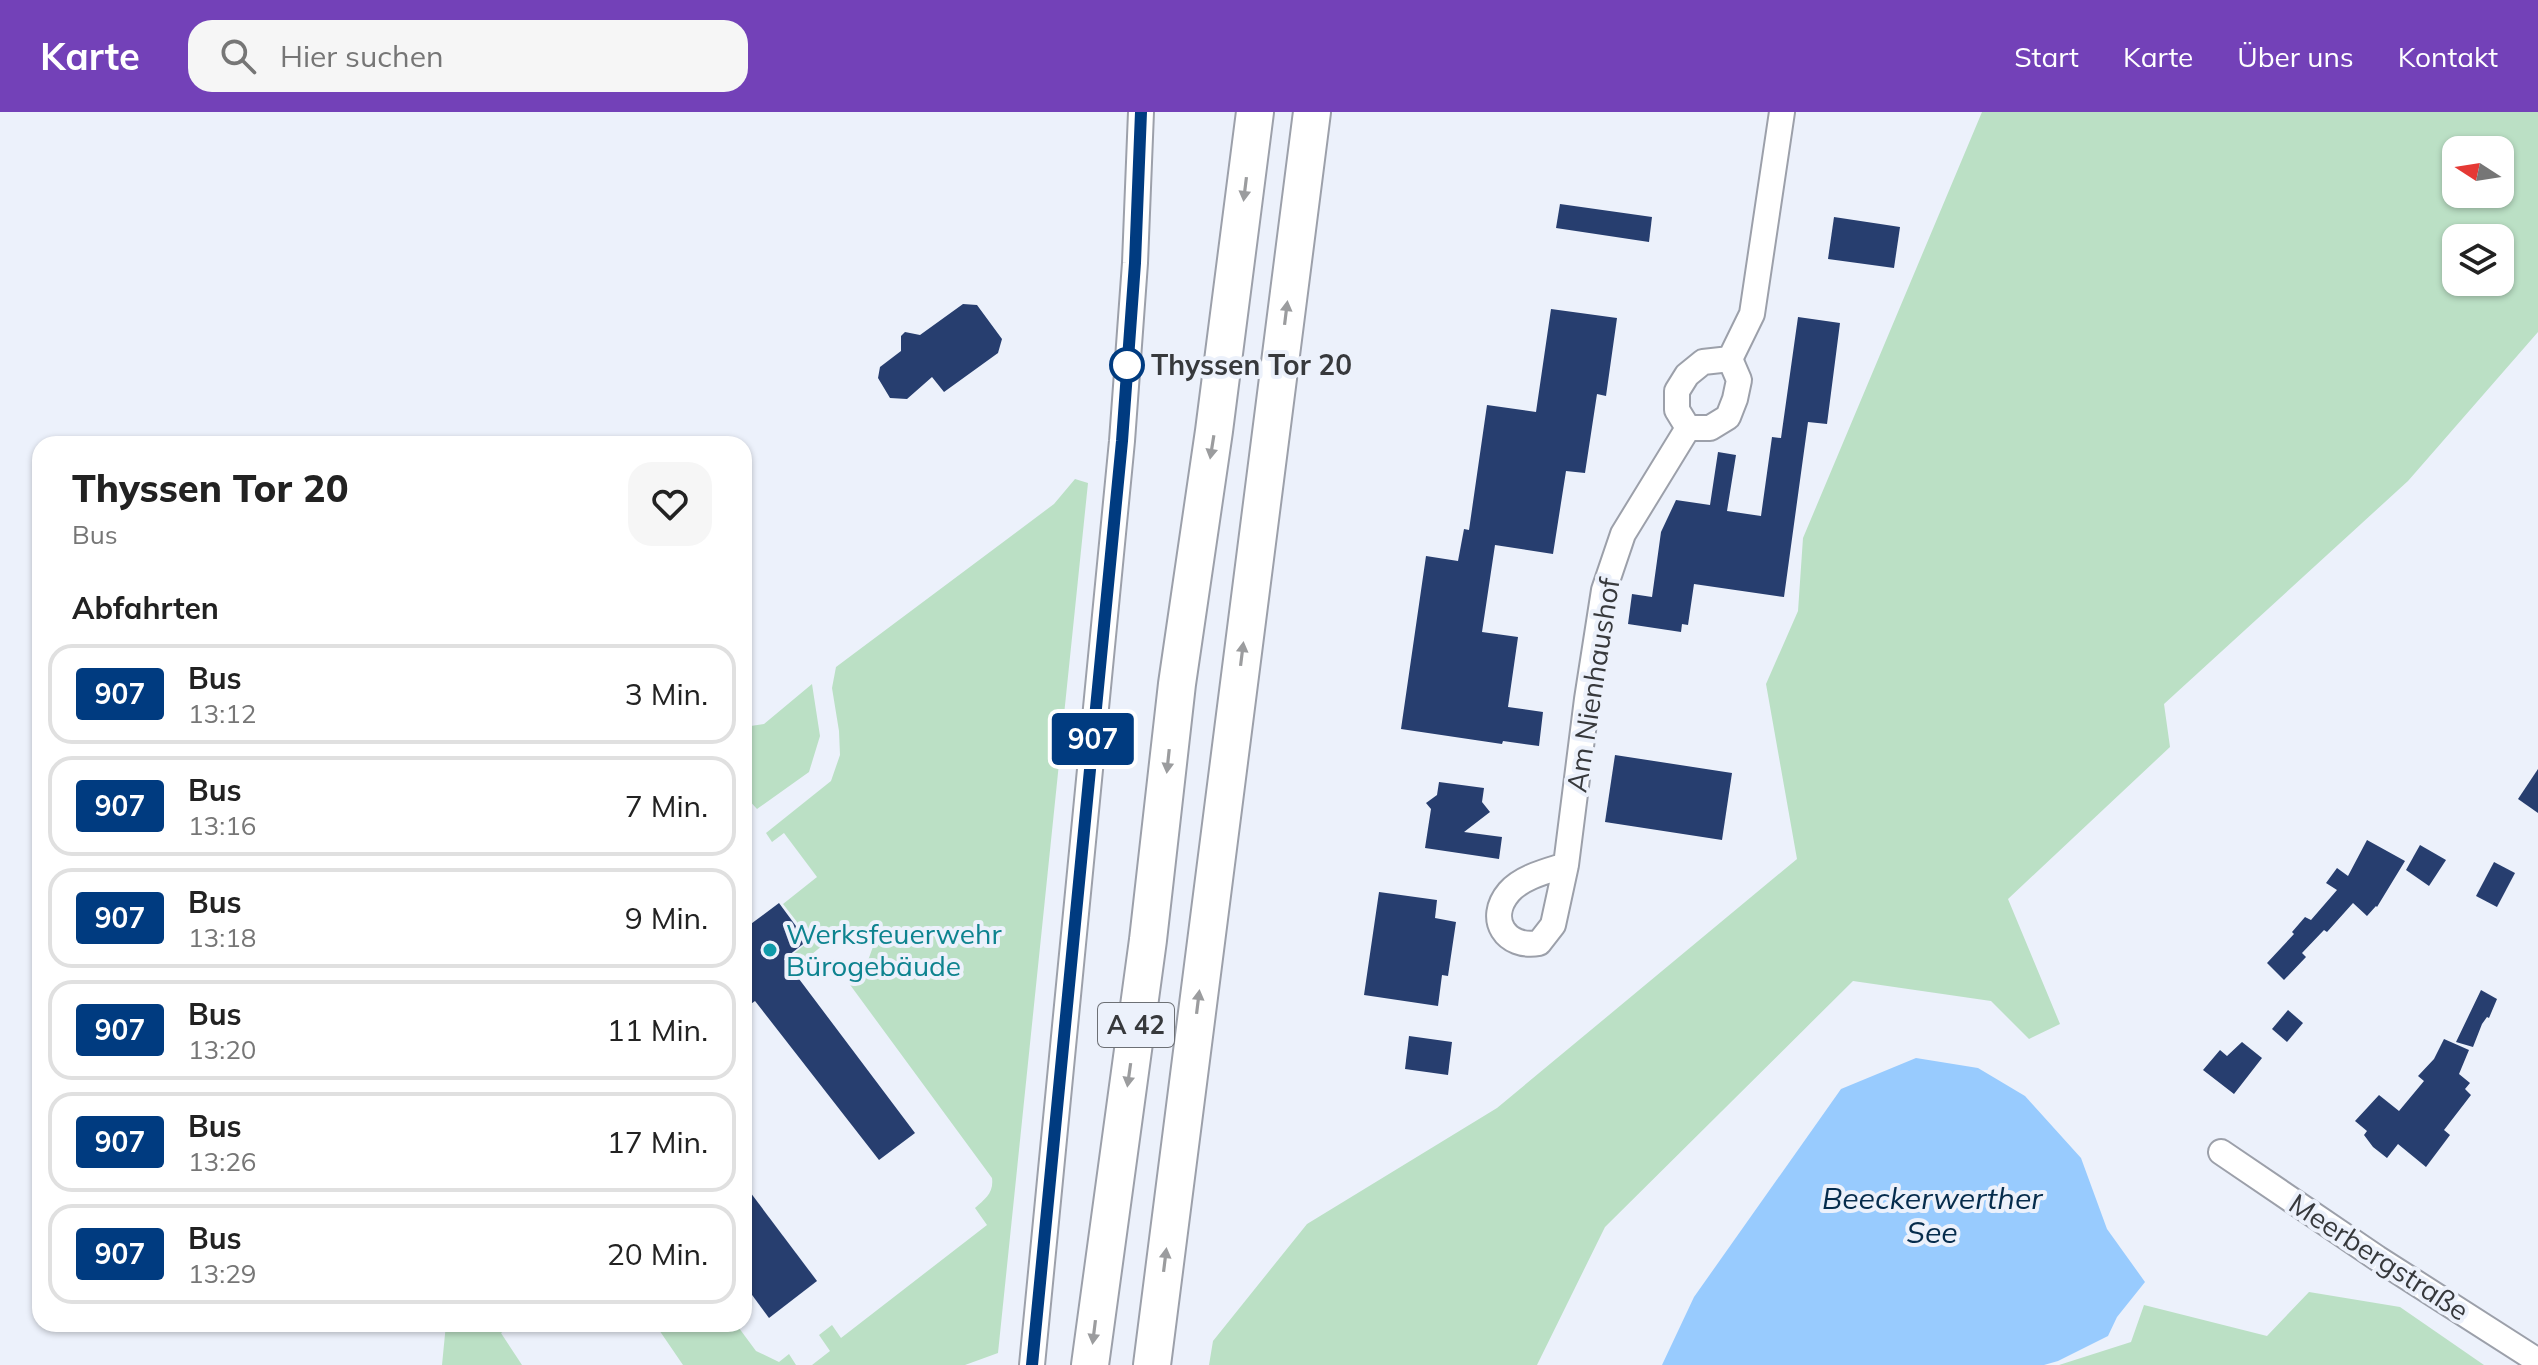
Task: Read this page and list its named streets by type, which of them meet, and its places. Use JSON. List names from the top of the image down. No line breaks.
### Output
{"streets":{"highway":["A 42"],"street":["Am Nienhaushof","Meerbergstraße"]},"water":["Beeckerwerther See"],"places":["Thyssen Tor 20","Werksfeuerwehr Bürogebäude"],"lines":["bus line 907"],"north":"left","page":{"header":"Karte","search":"Hier suchen","nav":["Start","Karte","Über uns","Kontakt"],"on_map":"907","heading":[["Thyssen Tor 20","Bus"],"Abfahrten"],"list":[{"mark":"907","name":"Bus","note":"13:12","value":"3 Min."},{"mark":"907","name":"Bus","note":"13:16","value":"7 Min."},{"mark":"907","name":"Bus","note":"13:18","value":"9 Min."},{"mark":"907","name":"Bus","note":"13:20","value":"11 Min."},{"mark":"907","name":"Bus","note":"13:26","value":"17 Min."},{"mark":"907","name":"Bus","note":"13:29","value":"20 Min."}]}}
